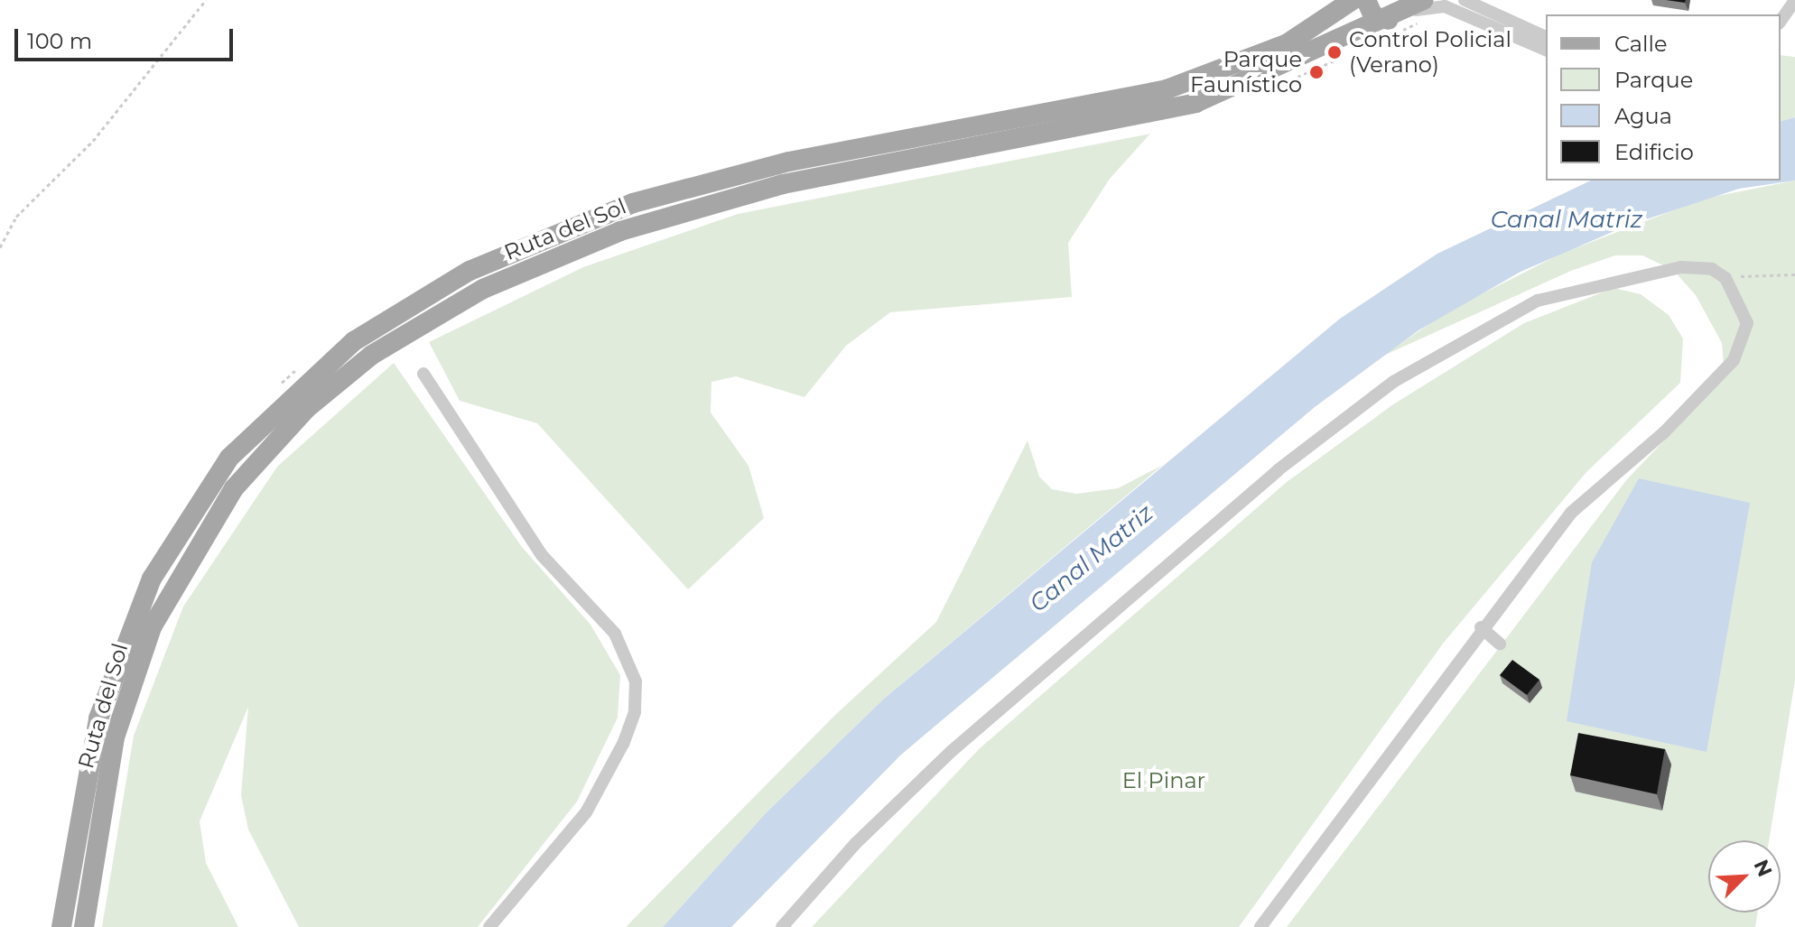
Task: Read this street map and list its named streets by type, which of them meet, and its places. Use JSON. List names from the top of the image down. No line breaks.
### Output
{"streets":{"main road":["Ruta del Sol"]},"water":["Canal Matriz"],"parks":["El Pinar"],"places":["Control Policial (Verano)","Parque Faunístico"],"legend":["Calle","Parque","Agua","Edificio"],"scale_bar":"100 m","north":"top right"}
